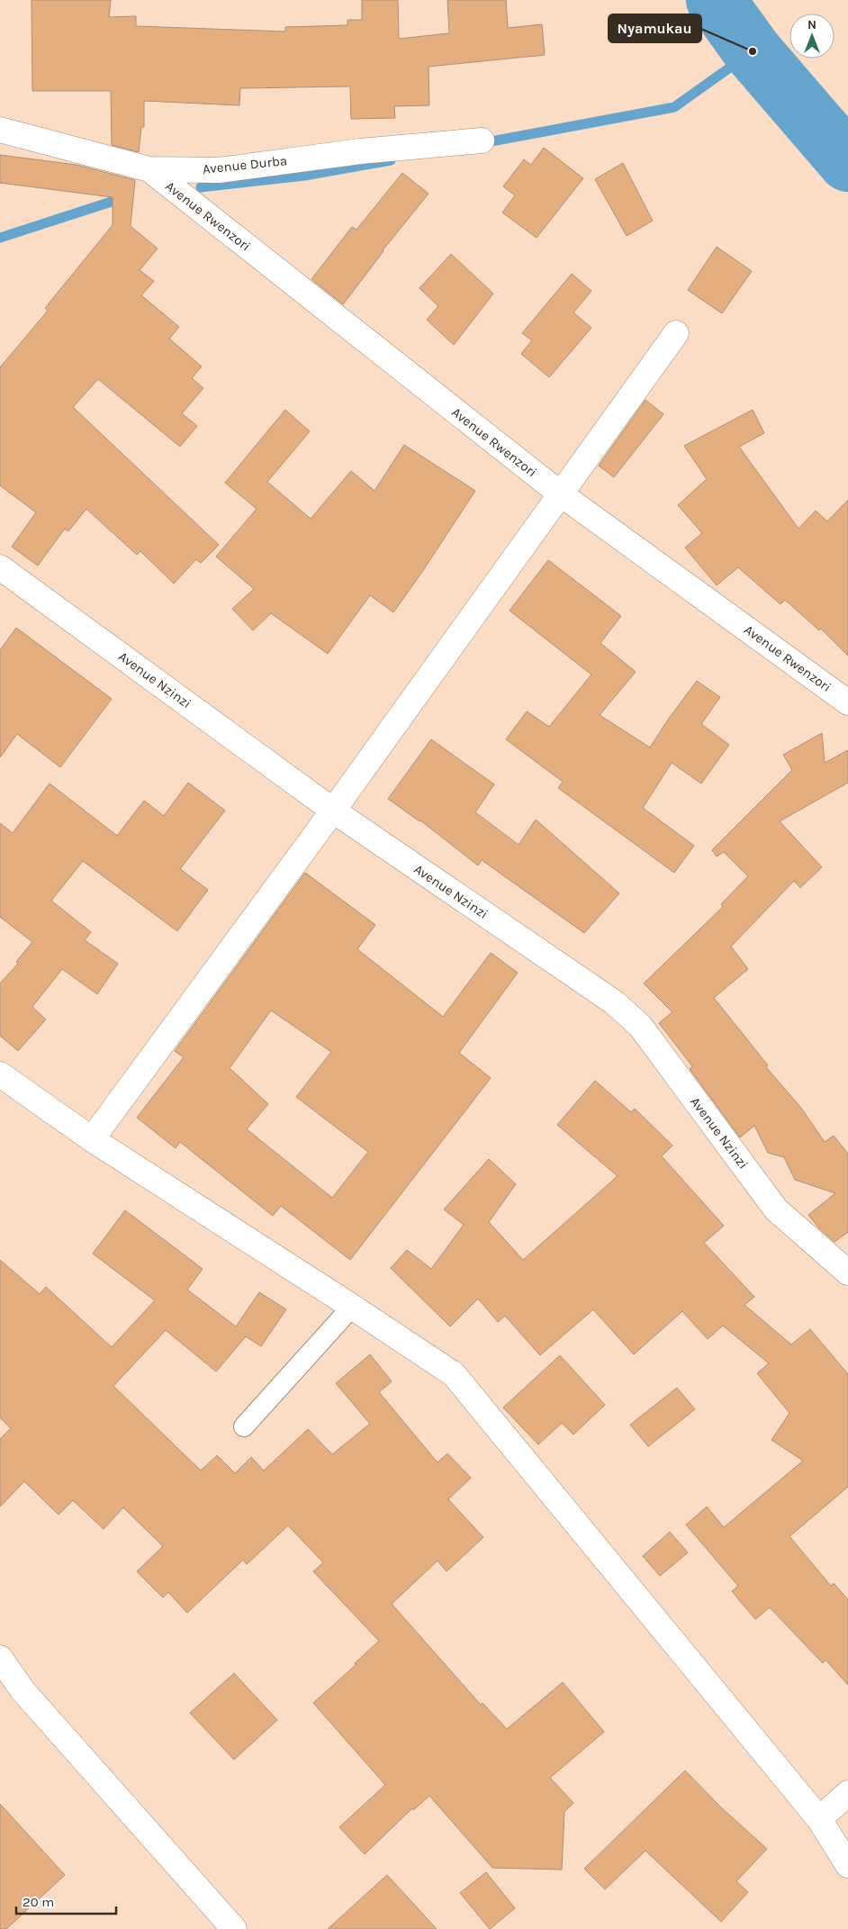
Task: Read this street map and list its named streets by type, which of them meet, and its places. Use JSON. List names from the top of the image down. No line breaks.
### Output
{"streets":{"street":["Avenue Durba","Avenue Rwenzori","Avenue Nzinzi"]},"crossings":[["Avenue Durba","Avenue Rwenzori"]],"places":["Nyamukau"],"scale_bar":"20 m","north":"top"}
